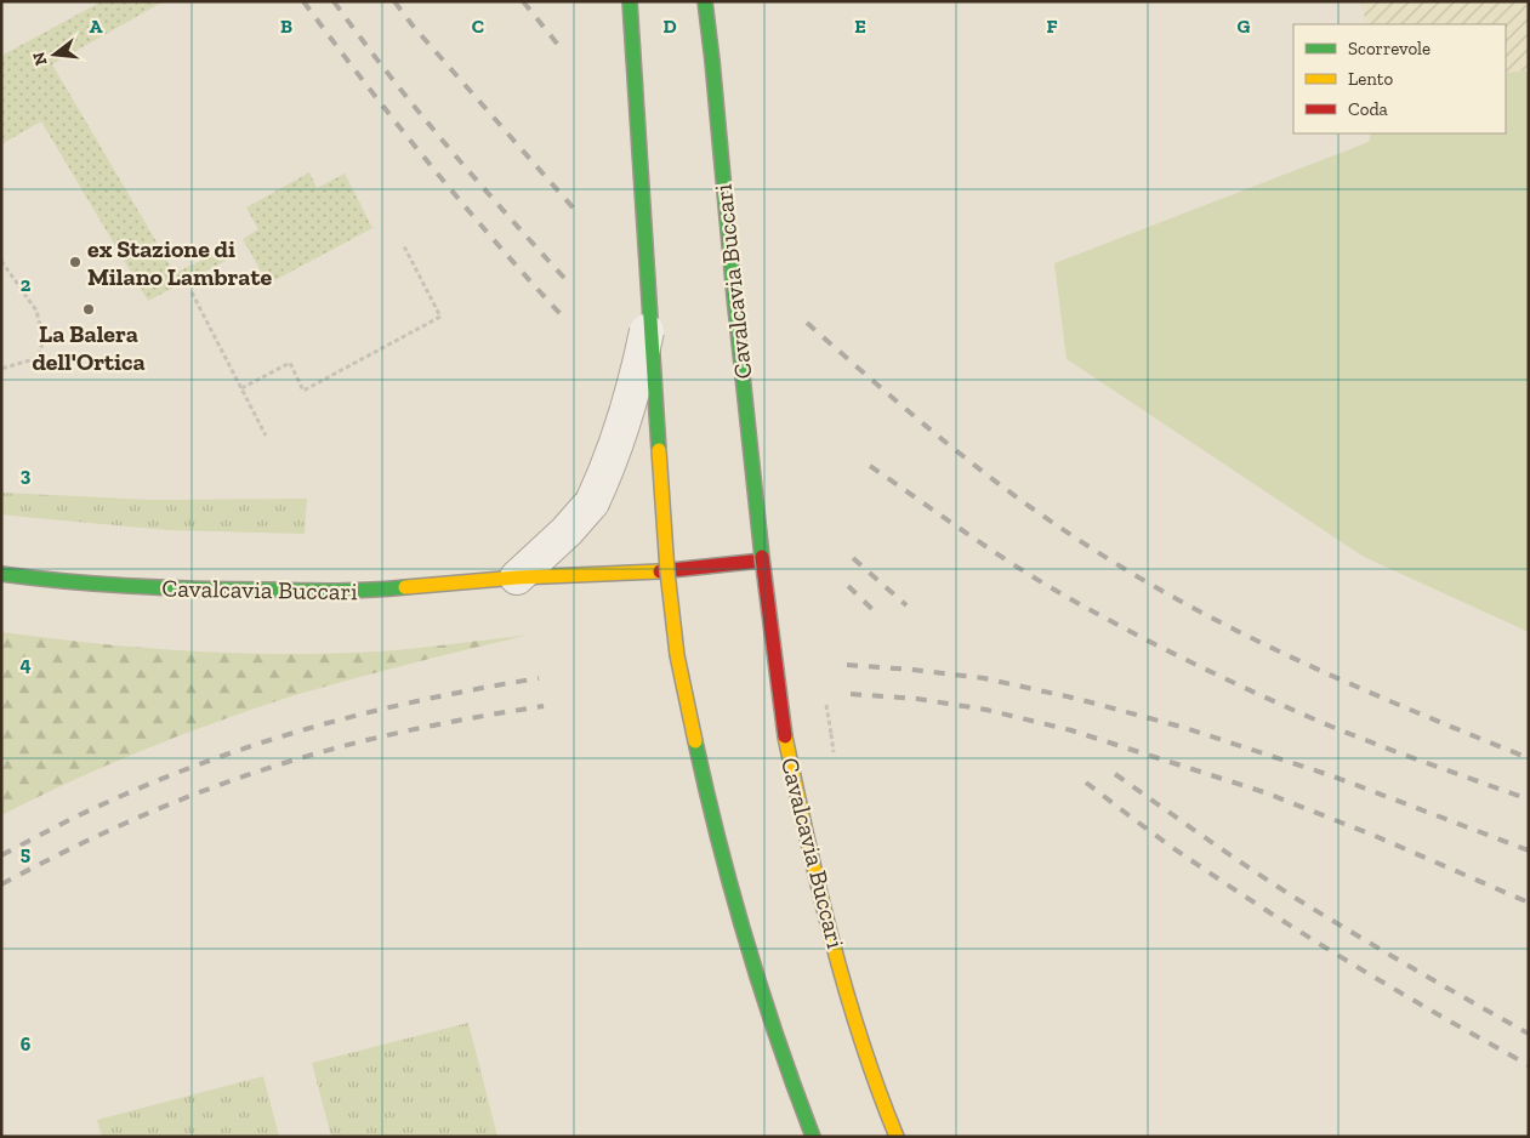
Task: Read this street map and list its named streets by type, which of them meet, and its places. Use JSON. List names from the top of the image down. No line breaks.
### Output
{"streets":{"street":["Cavalcavia Buccari"]},"places":["ex Stazione di Milano Lambrate","La Balera dell'Ortica"],"legend":["Scorrevole","Lento","Coda"],"north":"left","grid":{"columns":["A","B","C","D","E","F","G"],"rows":["2","3","4","5","6"]}}
